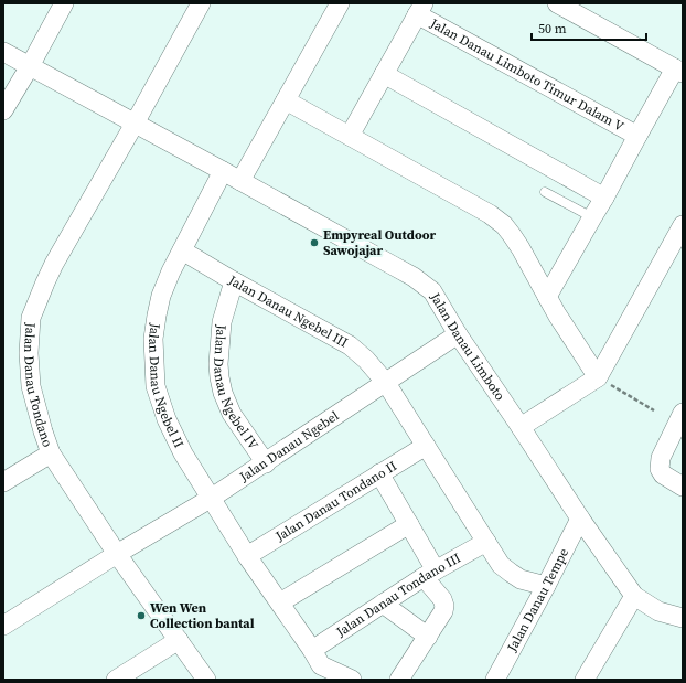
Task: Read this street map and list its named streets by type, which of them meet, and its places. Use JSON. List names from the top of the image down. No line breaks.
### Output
{"streets":{"street":["Jalan Danau Limboto Timur Dalam V","Jalan Danau Ngebel III","Jalan Danau Limboto","Jalan Danau Tondano","Jalan Danau Ngebel II","Jalan Danau Ngebel IV","Jalan Danau Ngebel","Jalan Danau Tondano II","Jalan Danau Tondano III","Jalan Danau Tempe"]},"crossings":[["Jalan Danau Ngebel III","Jalan Danau Ngebel II"],["Jalan Danau Ngebel III","Jalan Danau Ngebel IV"],["Jalan Danau Ngebel III","Jalan Danau Ngebel"],["Jalan Danau Ngebel III","Jalan Danau Tondano II"],["Jalan Danau Ngebel III","Jalan Danau Tondano III"],["Jalan Danau Ngebel III","Jalan Danau Tempe"],["Jalan Danau Limboto","Jalan Danau Tondano"],["Jalan Danau Limboto","Jalan Danau Ngebel II"],["Jalan Danau Limboto","Jalan Danau Ngebel"],["Jalan Danau Limboto","Jalan Danau Tempe"],["Jalan Danau Tondano","Jalan Danau Ngebel"],["Jalan Danau Ngebel II","Jalan Danau Ngebel"],["Jalan Danau Ngebel II","Jalan Danau Tondano II"],["Jalan Danau Ngebel II","Jalan Danau Tondano III"],["Jalan Danau Ngebel IV","Jalan Danau Ngebel"]],"places":["Empyreal Outdoor Sawojajar","Wen Wen Collection bantal"],"scale_bar":"50 m"}
